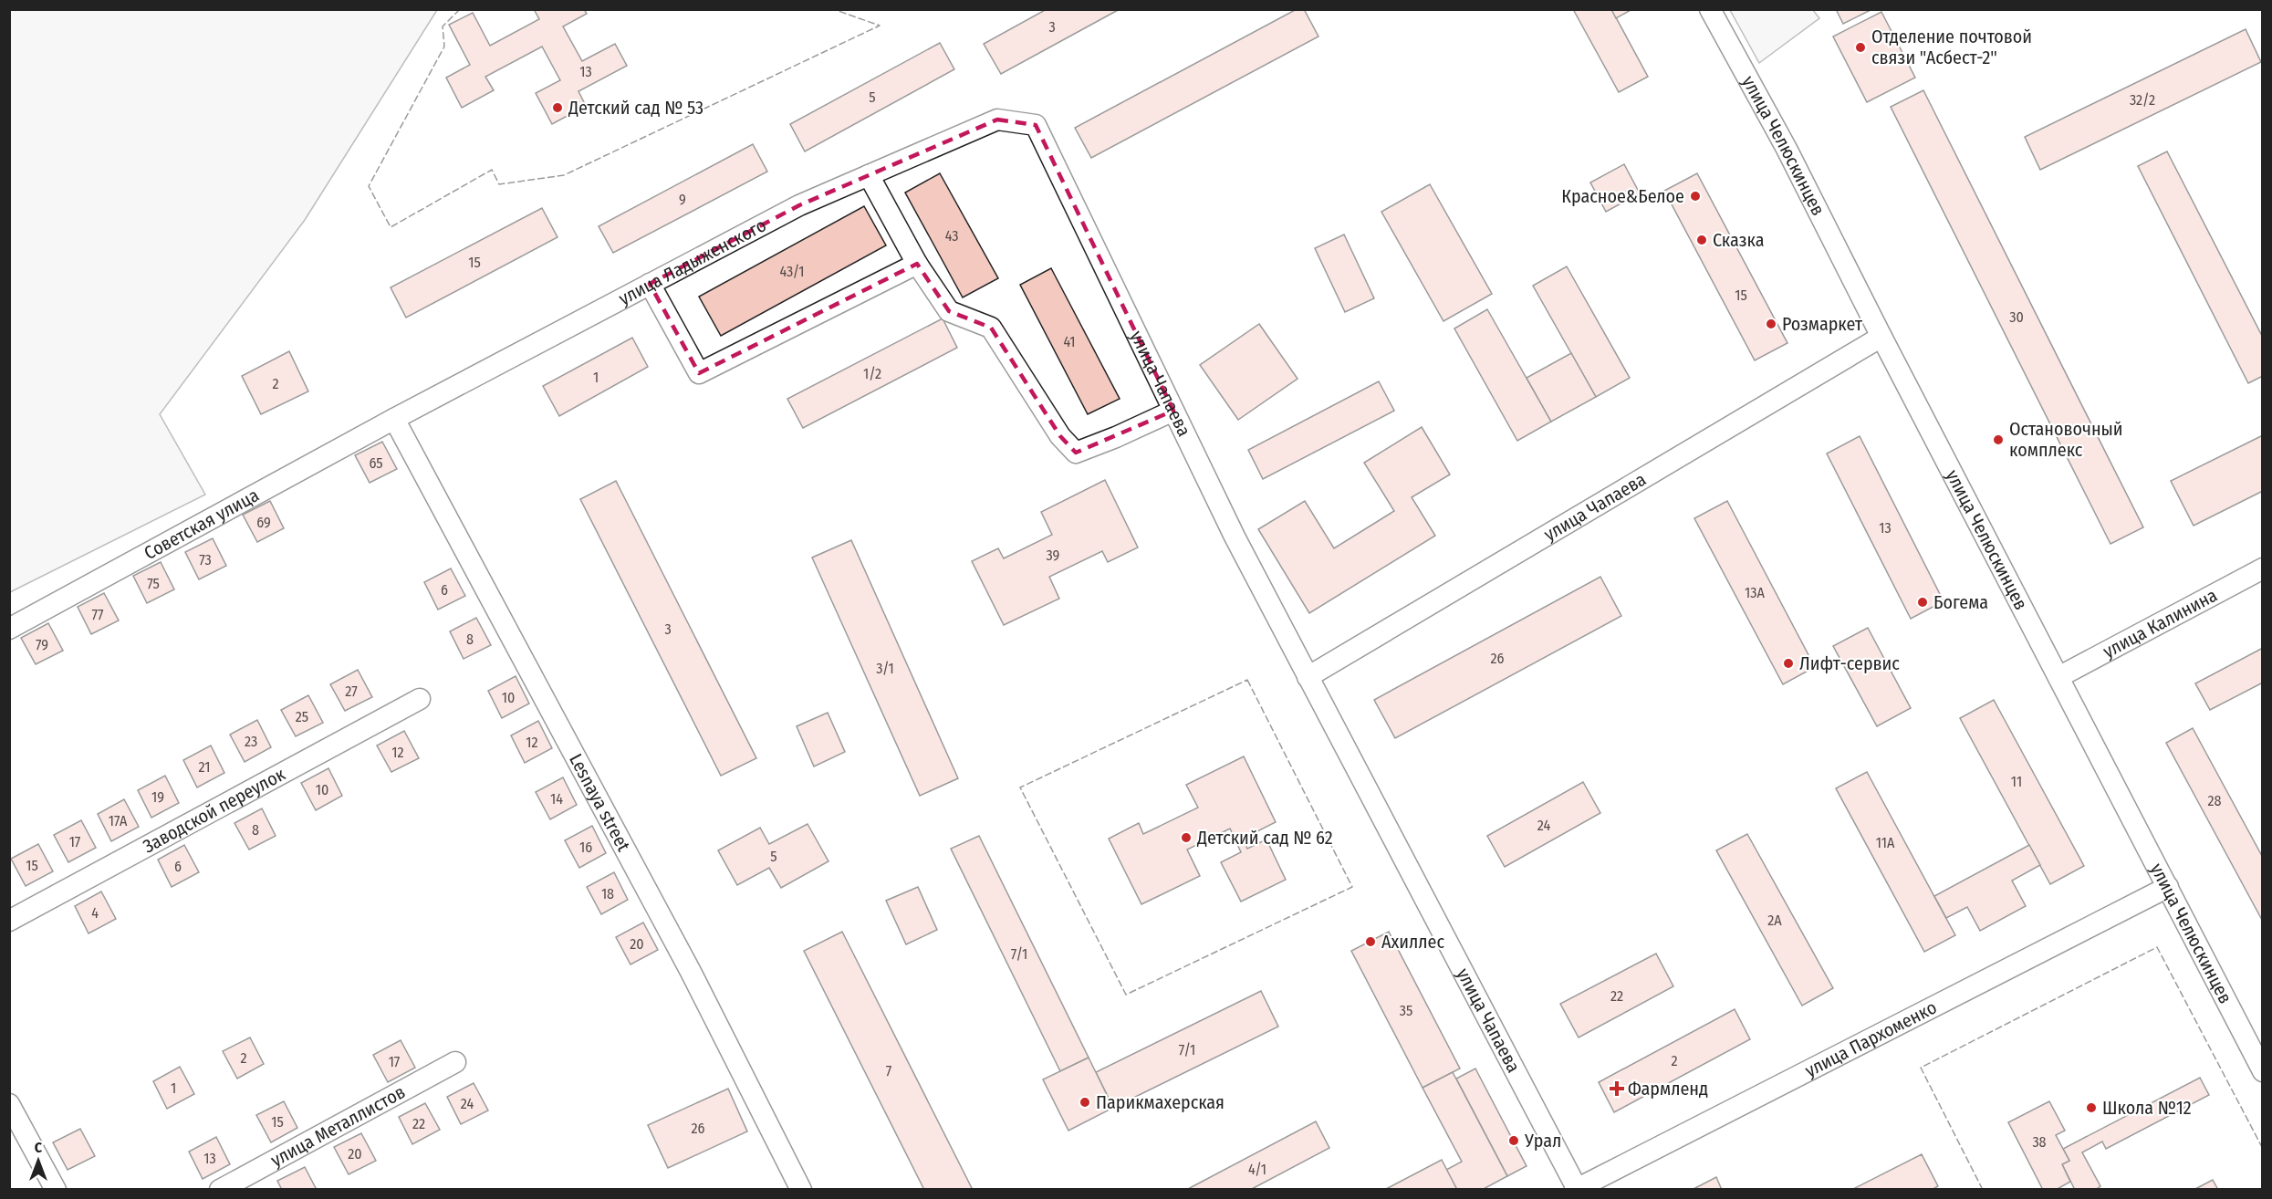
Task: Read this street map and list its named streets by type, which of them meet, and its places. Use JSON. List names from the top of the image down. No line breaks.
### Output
{"streets":{"street":["улица Челюскинцев","улица Ладыженского","улица Чапаева","Советская улица","улица Калинина","Lesnaya street","Заводской переулок","улица Пархоменко","улица Металлистов"]},"crossings":[["улица Челюскинцев","улица Чапаева"],["улица Челюскинцев","улица Калинина"],["улица Челюскинцев","улица Пархоменко"],["улица Ладыженского","улица Чапаева"],["улица Ладыженского","Советская улица"],["улица Ладыженского","Lesnaya street"],["улица Чапаева","улица Пархоменко"],["Советская улица","Lesnaya street"]],"places":{"other":["Отделение почтовой связи \"Асбест-2\"","Детский сад № 53","Красное&Белое","Сказка","Розмаркет","Остановочный комплекс","Богема","Лифт-сервис","Детский сад № 62","Ахиллес","Парикмахерская","Школа №12","Урал"],"health":["Фармленд"]},"house_numbers":["3","13","5","32/2","9","43","15","43/1","15","30","41","1/2","1","2","65","69","13","39","73","75","6","13А","77","3","8","79","26","3/1","27","10","25","23","12","12","21","11","10","19","14","28","17А","24","8","17","11А","16","5","15","6","18","4","2А","20","7/1","22","35","7/1","2","2","17","7","1","24","15","22","26","38","20","13","4/1"],"north":"top"}
